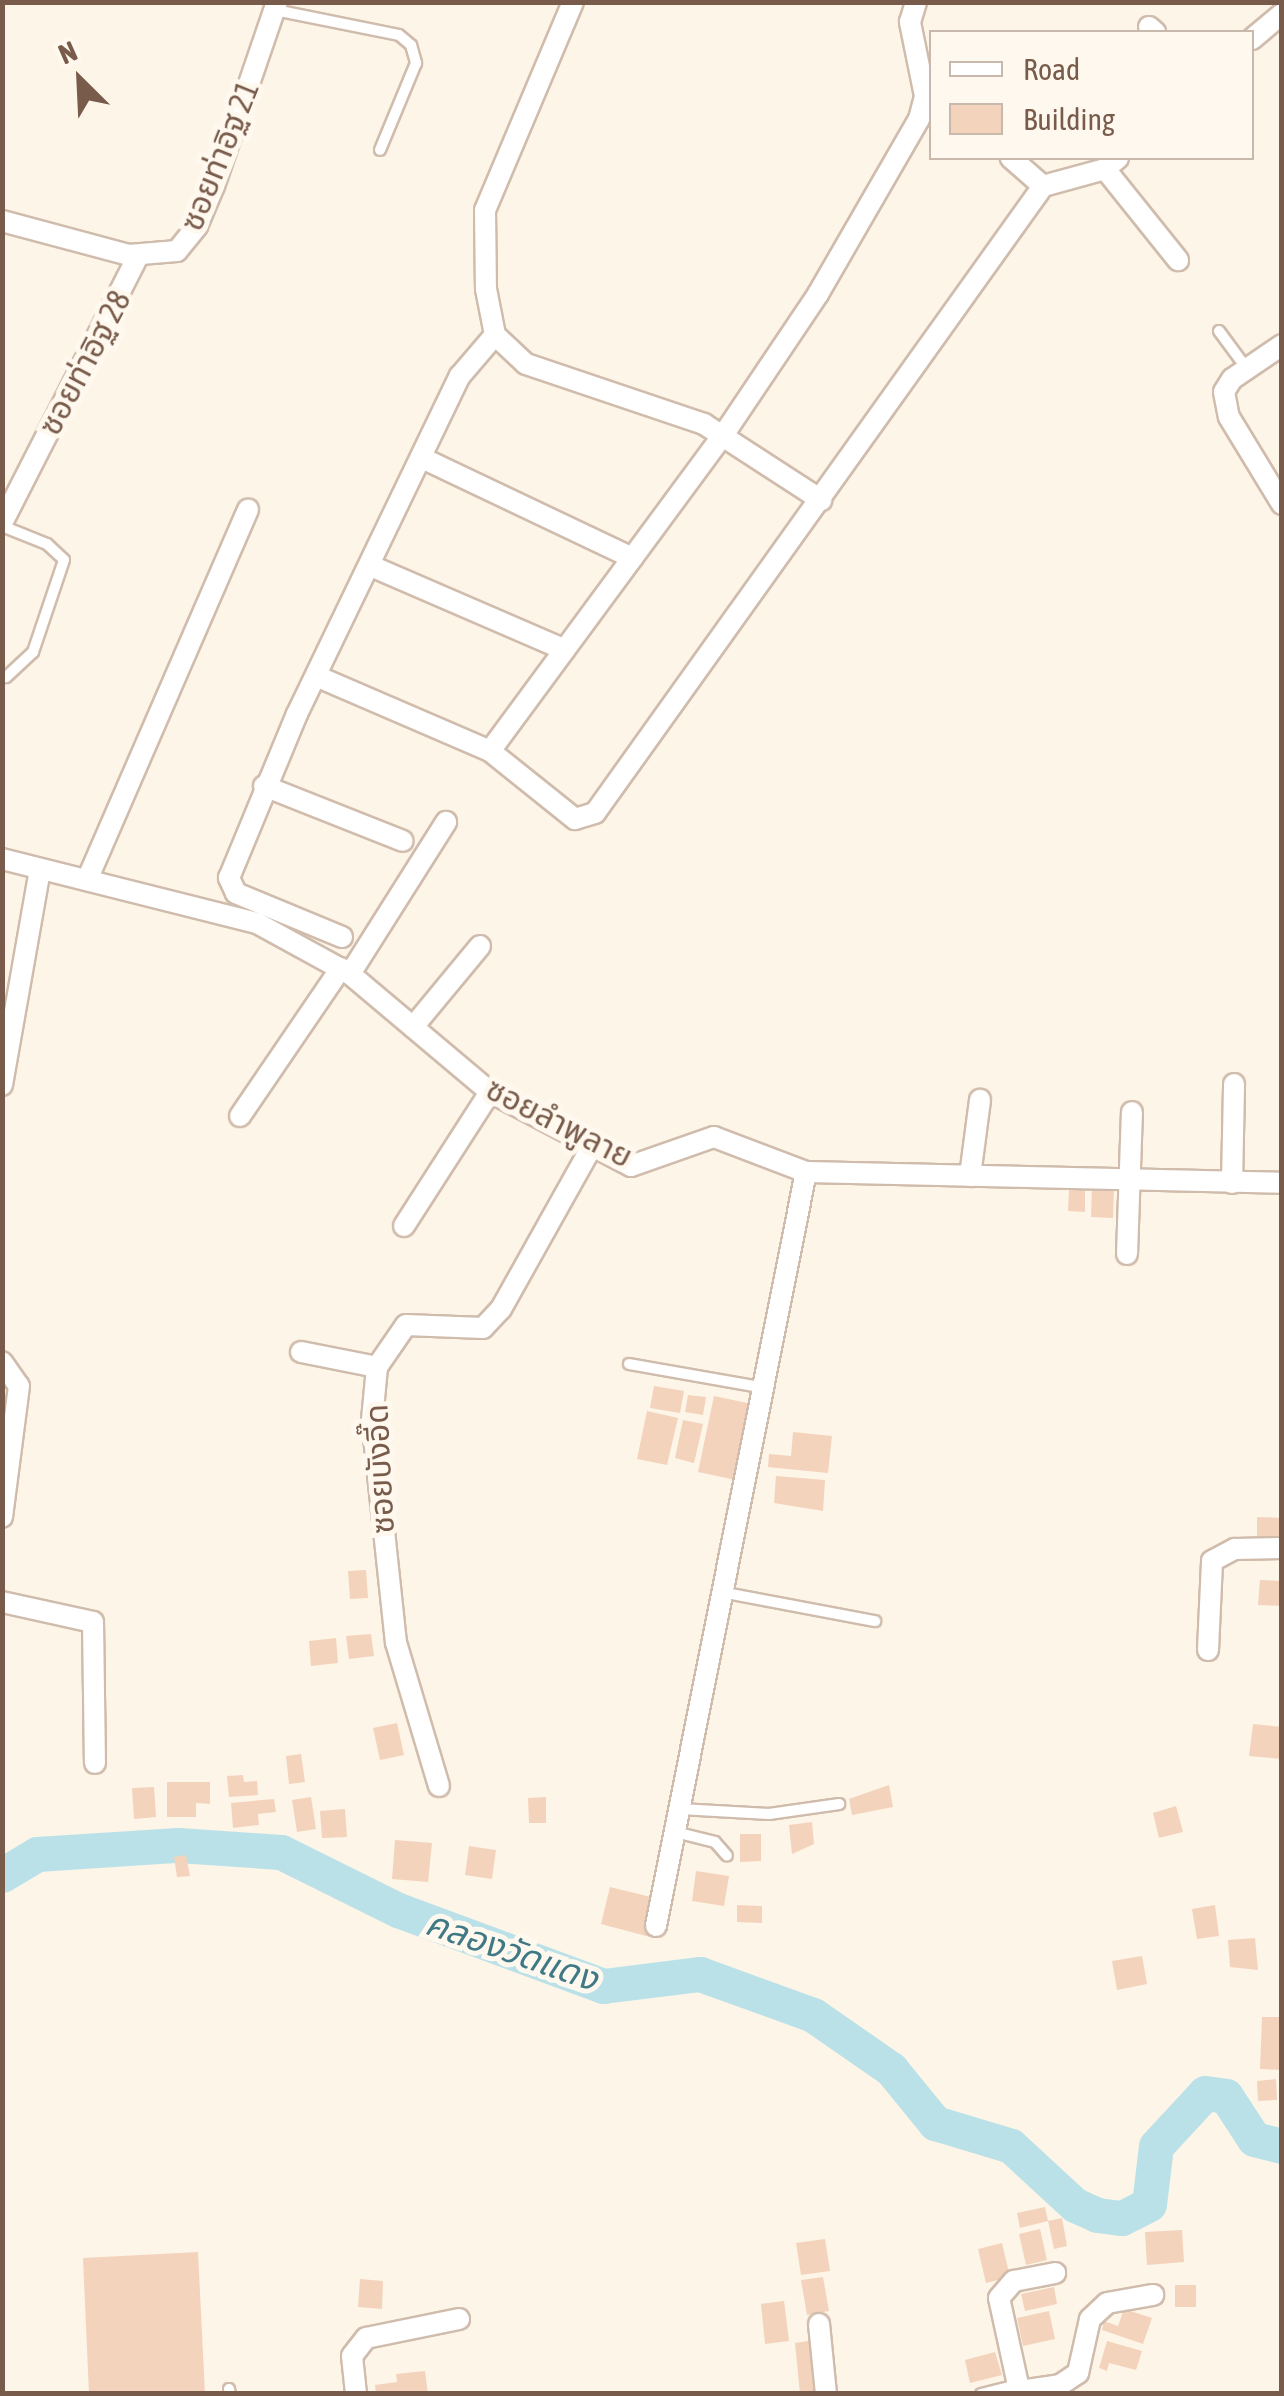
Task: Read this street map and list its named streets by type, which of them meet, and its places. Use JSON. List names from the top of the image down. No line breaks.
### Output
{"streets":{"street":["ซอยท่าอิฐ 21","ซอยท่าอิฐ 28","ซอยลำพูลาย","ซอยบังอี๊ด"]},"crossings":[["ซอยท่าอิฐ 21","ซอยท่าอิฐ 28"],["ซอยลำพูลาย","ซอยบังอี๊ด"]],"water":["คลองวัดแดง"],"legend":["Road","Building"],"north":"top left"}
